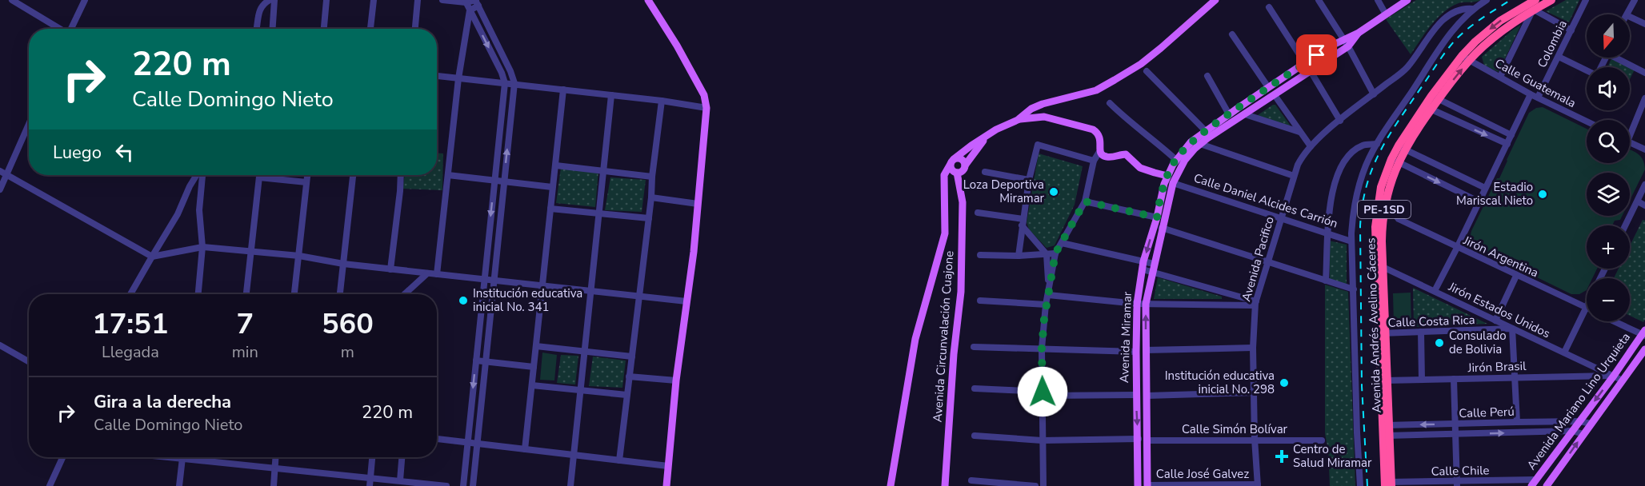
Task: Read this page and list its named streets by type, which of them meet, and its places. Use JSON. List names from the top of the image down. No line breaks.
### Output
{"streets":{"highway":["PE-1SD","Avenida Andrés Avelino Cáceres"],"main road":["Avenida Circunvalación Cuajone","Avenida Miramar","Avenida Mariano Lino Urquieta"],"street":["Colombia","Calle Guatemala","Calle Daniel Alcides Carrión","Jirón Argentina","Avenida Pacifico","Jirón Estados Unidos","Calle Costa Rica","Jirón Brasil","Calle Perú","Calle Simón Bolívar","Calle Chile","Calle José Galvez"]},"crossings":[["Colombia","Calle Guatemala"],["Calle Guatemala","Avenida Andrés Avelino Cáceres"],["Calle Daniel Alcides Carrión","Avenida Pacifico"],["Calle Daniel Alcides Carrión","Avenida Miramar"],["Jirón Argentina","Avenida Andrés Avelino Cáceres"],["Jirón Argentina","Avenida Mariano Lino Urquieta"],["Avenida Pacifico","Calle Simón Bolívar"],["Avenida Pacifico","Calle José Galvez"],["Jirón Estados Unidos","Calle Costa Rica"],["Jirón Estados Unidos","Avenida Andrés Avelino Cáceres"],["Jirón Estados Unidos","Jirón Brasil"],["Jirón Estados Unidos","Avenida Mariano Lino Urquieta"],["Calle Costa Rica","Avenida Andrés Avelino Cáceres"],["Avenida Andrés Avelino Cáceres","Jirón Brasil"],["Avenida Andrés Avelino Cáceres","Calle Perú"],["Avenida Andrés Avelino Cáceres","Calle Chile"],["Avenida Miramar","Calle Simón Bolívar"],["Avenida Miramar","Calle José Galvez"],["Jirón Brasil","Avenida Mariano Lino Urquieta"],["Avenida Mariano Lino Urquieta","Calle Perú"],["Avenida Mariano Lino Urquieta","Calle Chile"]],"places":{"other":["Loza Deportiva Miramar","Estadio Mariscal Nieto","Institución educativa inicial No. 341","Consulado de Bolivia","Institución educativa inicial No. 298"],"health":["Centro de Salud Miramar"]},"north":"bottom","page":{"map_buttons":["+","−"],"turn":["220 m","Calle Domingo Nieto"],"then":"Luego","eta":["17:51","Llegada","7","min","560","m"],"list":[{"name":"Gira a la derecha","note":"Calle Domingo Nieto","value":"220 m"}]}}
